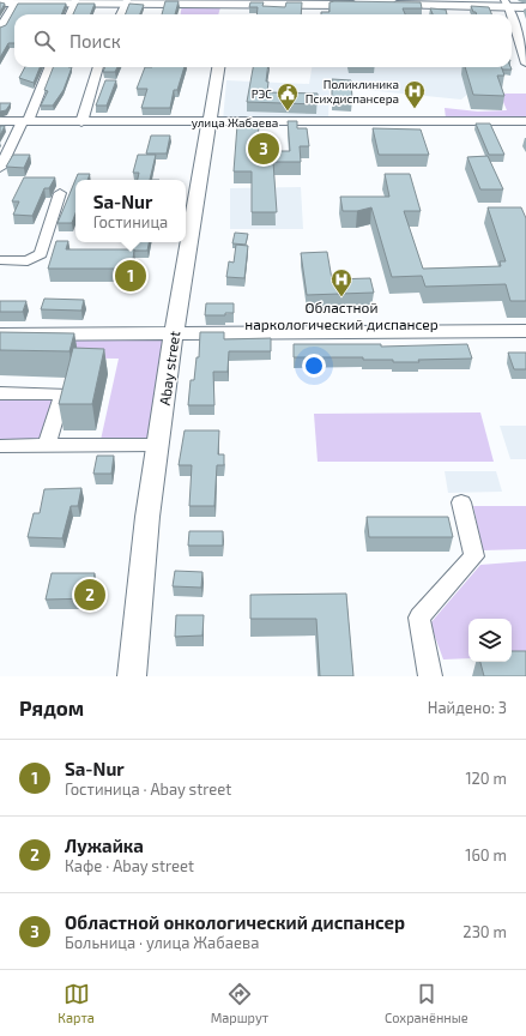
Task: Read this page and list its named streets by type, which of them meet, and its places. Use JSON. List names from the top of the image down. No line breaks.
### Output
{"streets":{"street":["улица Жабаева","Abay street"]},"crossings":[["улица Жабаева","Abay street"]],"places":{"hospital":["Поликлиника Психдиспансера","Областной наркологический диспансер"],"public building":["РЭС"]},"page":{"search":"Поиск","pins":["3","1","2"],"popup":["Sa-Nur","Гостиница"],"heading":["Рядом","Найдено: 3"],"list":[{"mark":"1","name":"Sa-Nur","note":"Гостиница · Abay street","value":"120 m"},{"mark":"2","name":"Лужайка","note":"Кафе · Abay street","value":"160 m"},{"mark":"3","name":"Областной онкологический диспансер","note":"Больница · улица Жабаева","value":"230 m"}],"nav":["Карта","Маршрут","Сохранённые"]}}
